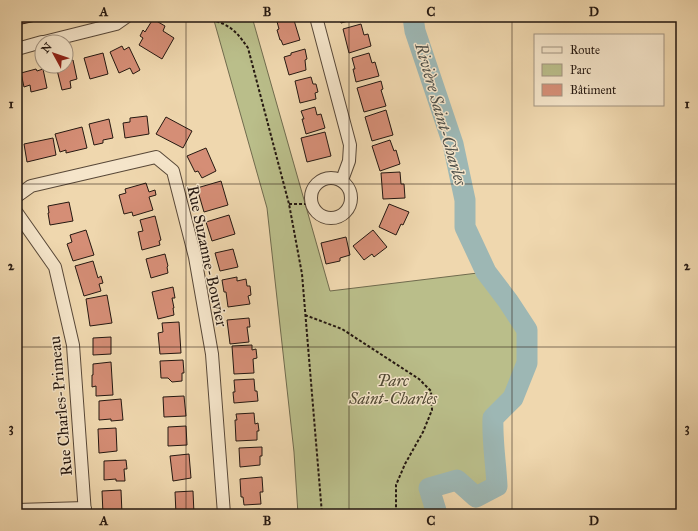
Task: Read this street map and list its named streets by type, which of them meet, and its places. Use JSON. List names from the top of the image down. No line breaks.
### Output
{"streets":{"street":["Rue Suzanne-Bouvier","Rue Charles-Primeau"]},"water":["Rivière Saint-Charles"],"parks":["Parc Saint-Charles"],"legend":["Route","Parc","Bâtiment"],"north":"top left","grid":{"columns":["A","B","C","D"],"rows":["1","2","3"]}}
